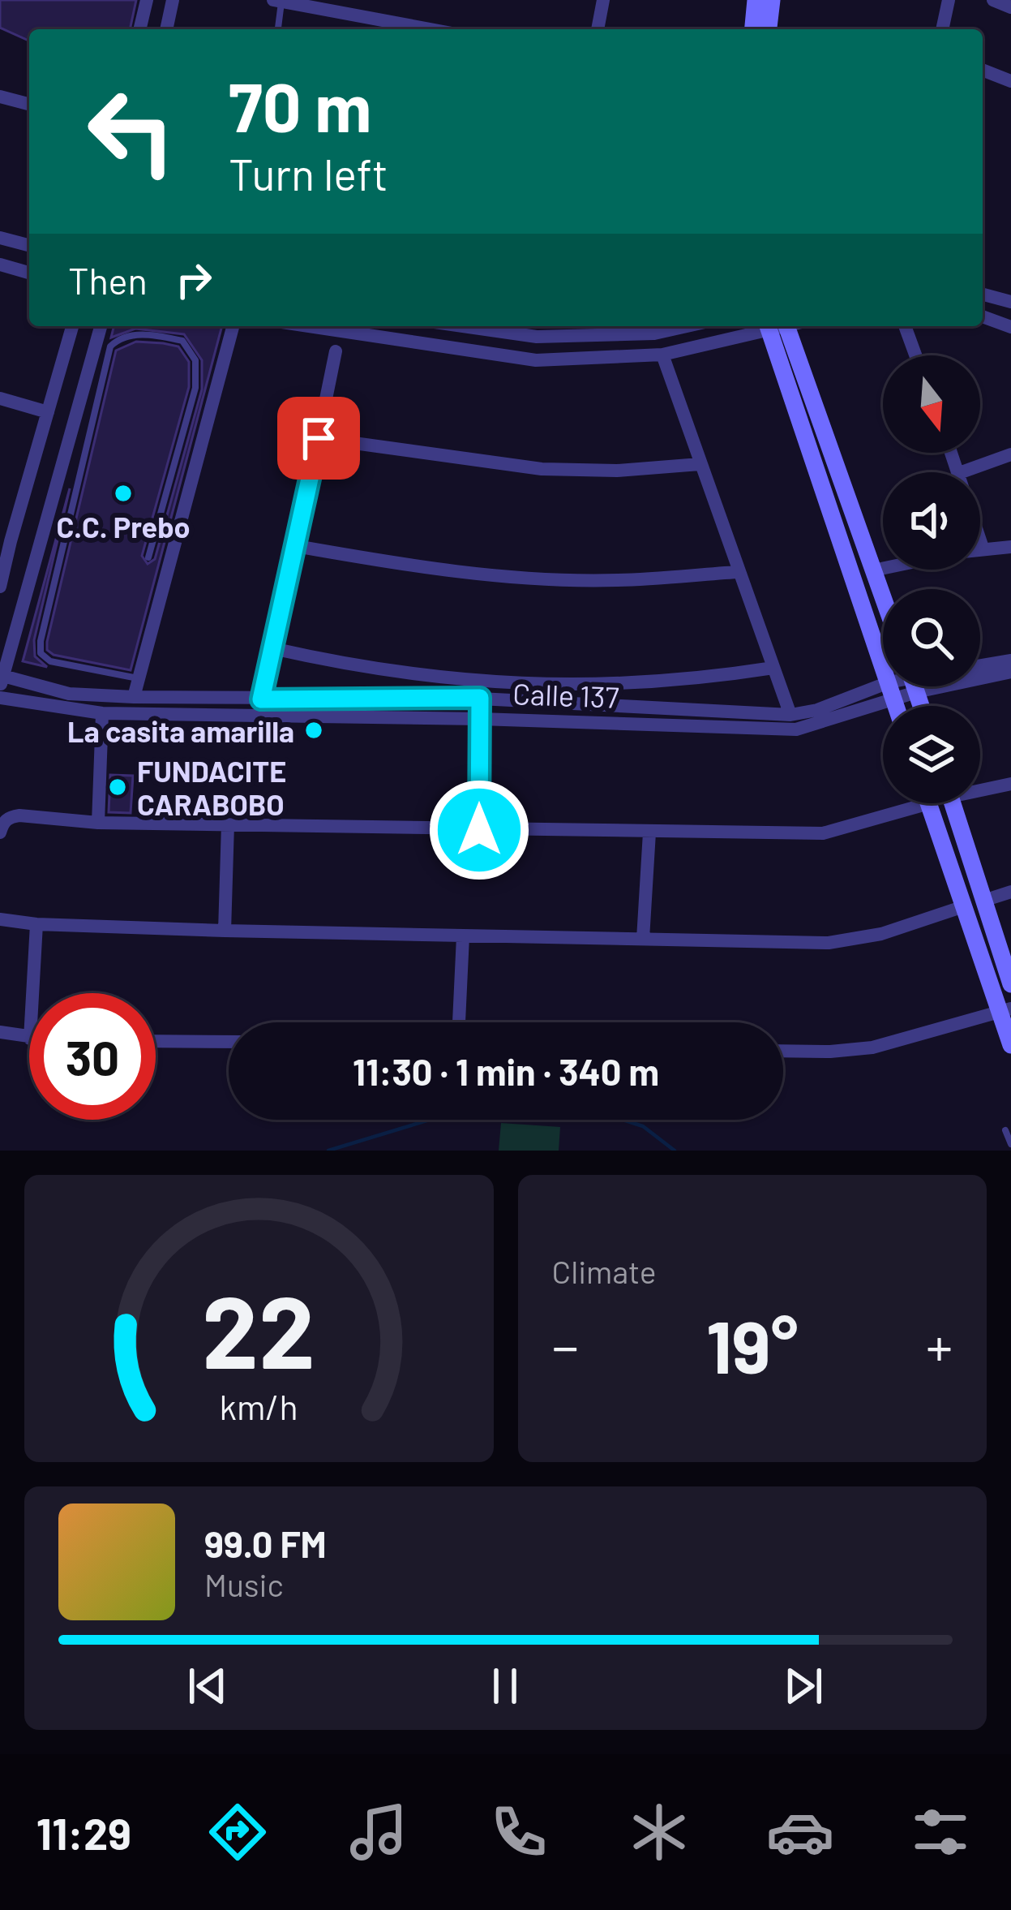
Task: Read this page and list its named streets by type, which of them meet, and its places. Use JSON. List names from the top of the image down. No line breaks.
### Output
{"streets":{"street":["Calle 137"]},"places":["C.C. Prebo","La casita amarilla","FUNDACITE CARABOBO"],"north":"bottom","page":{"turn":["70 m","Turn left"],"then":"Then","limit":"30","trip":"11:30 · 1 min · 340 m","tile":"Climate","heat":["−","19°","+"],"song":["99.0 FM","Music"],"tabs":"11:29","gauge":["22","km/h"]}}
